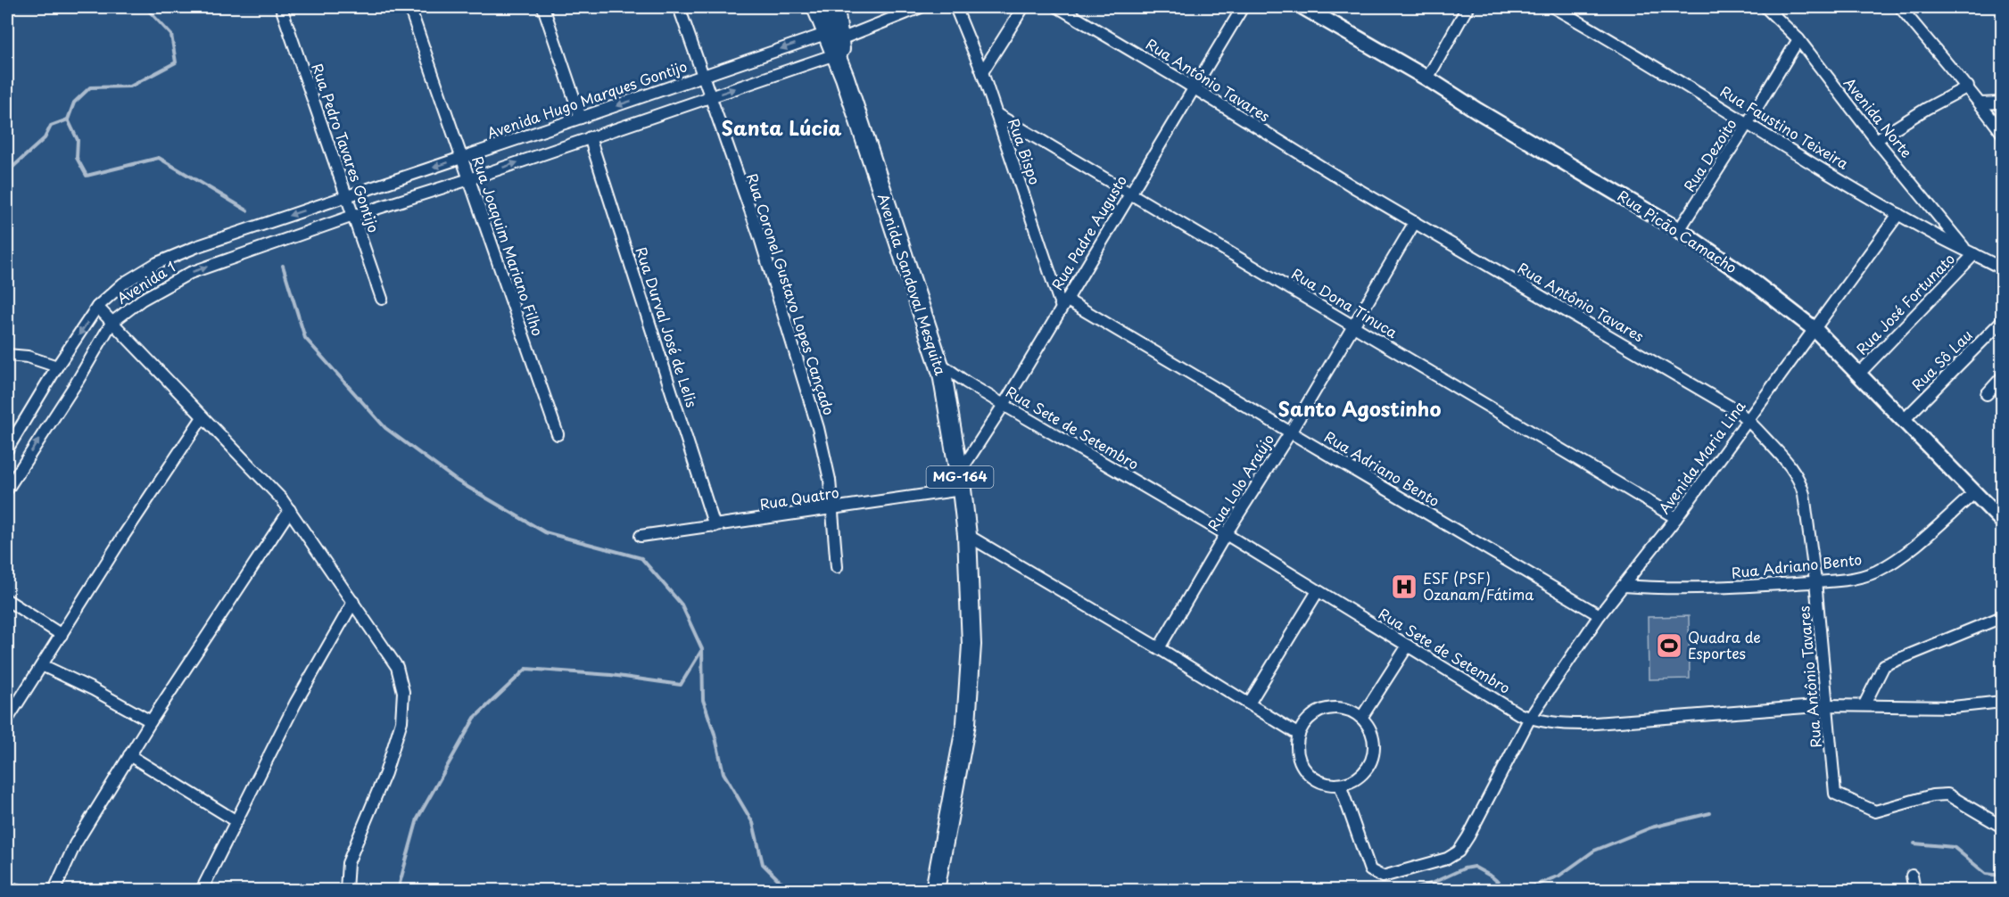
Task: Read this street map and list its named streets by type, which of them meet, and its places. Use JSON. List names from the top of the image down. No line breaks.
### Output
{"streets":{"main road":["Avenida Sandoval Mesquita","MG-164"],"street":["Rua Antônio Tavares","Avenida Hugo Marques Gontijo","Avenida Norte","Rua Faustino Teixeira","Rua Pedro Tavares Gontijo","Rua Bispo","Rua Dezoito","Rua Picão Camacho","Rua Padre Augusto","Rua Joaquim Mariano Filho","Avenida 1","Rua Coronel Gustavo Lopes Cançado","Rua Dona Tinuca","Rua José Fortunato","Rua Durval José de Lelis","Rua Sô Lau","Rua Sete de Setembro","Avenida Maria Lina","Rua Adriano Bento","Rua Lolo Araújo","Rua Quatro"]},"crossings":[["Rua Antônio Tavares","Rua Padre Augusto"],["Rua Antônio Tavares","Rua Sete de Setembro"],["Rua Antônio Tavares","Avenida Maria Lina"],["Rua Antônio Tavares","Rua Adriano Bento"],["Rua Antônio Tavares","Rua Lolo Araújo"],["Avenida Hugo Marques Gontijo","Rua Pedro Tavares Gontijo"],["Avenida Hugo Marques Gontijo","Rua Joaquim Mariano Filho"],["Avenida Hugo Marques Gontijo","Avenida 1"],["Avenida Hugo Marques Gontijo","Avenida Sandoval Mesquita"],["Avenida Hugo Marques Gontijo","Rua Coronel Gustavo Lopes Cançado"],["Avenida Norte","Rua Faustino Teixeira"],["Avenida Norte","Rua Dezoito"],["Avenida Norte","Rua José Fortunato"],["Rua Faustino Teixeira","Rua Dezoito"],["Rua Faustino Teixeira","Rua José Fortunato"],["Rua Faustino Teixeira","Avenida Maria Lina"],["Rua Pedro Tavares Gontijo","Avenida 1"],["Rua Bispo","Rua Padre Augusto"],["Rua Bispo","Rua Dona Tinuca"],["Rua Bispo","Rua Adriano Bento"],["Rua Dezoito","Rua Picão Camacho"],["Rua Picão Camacho","Rua José Fortunato"],["Rua Picão Camacho","Rua Sô Lau"],["Rua Picão Camacho","Avenida Maria Lina"],["Rua Picão Camacho","Rua Adriano Bento"],["Rua Padre Augusto","Avenida Sandoval Mesquita"],["Rua Padre Augusto","Rua Dona Tinuca"],["Rua Padre Augusto","Rua Sete de Setembro"],["Rua Padre Augusto","Rua Adriano Bento"],["Rua Padre Augusto","Rua Quatro"],["Avenida Sandoval Mesquita","Rua Sete de Setembro"],["Avenida Sandoval Mesquita","Rua Quatro"],["Rua Coronel Gustavo Lopes Cançado","Rua Quatro"],["Rua Dona Tinuca","Avenida Maria Lina"],["Rua Dona Tinuca","Rua Lolo Araújo"],["Rua Durval José de Lelis","Rua Quatro"],["Rua Sete de Setembro","Avenida Maria Lina"],["Rua Sete de Setembro","Rua Lolo Araújo"],["Avenida Maria Lina","Rua Adriano Bento"],["Rua Adriano Bento","Rua Lolo Araújo"]],"districts":["Santa Lúcia","Santo Agostinho"],"places":{"hospital":["ESF (PSF) Ozanam/Fátima"],"sports":["Quadra de Esportes"]}}
